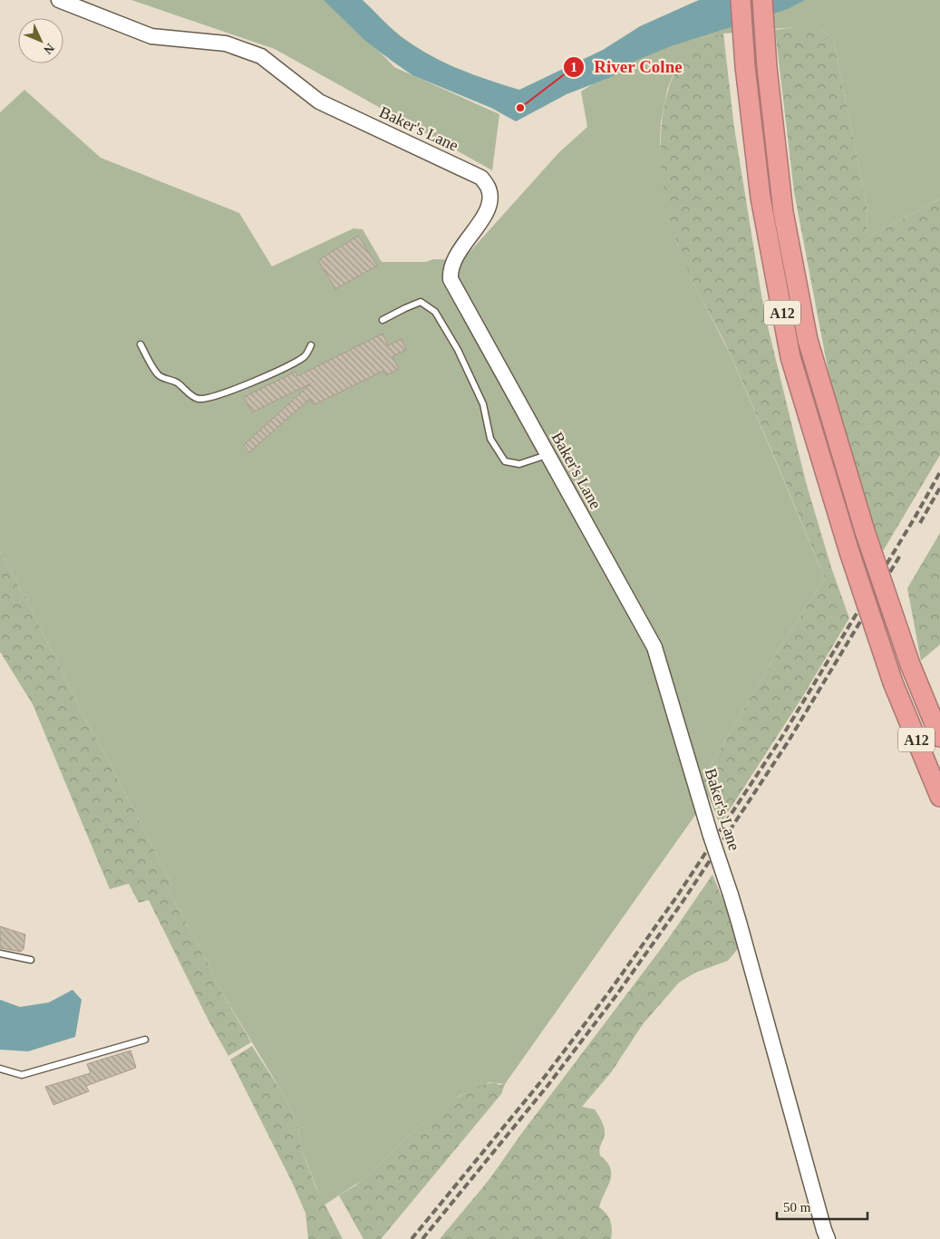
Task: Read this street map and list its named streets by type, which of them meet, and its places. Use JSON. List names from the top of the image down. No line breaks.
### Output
{"streets":{"highway":["A12"],"street":["Baker's Lane"]},"places":["River Colne"],"scale_bar":"50 m","north":"bottom right"}
